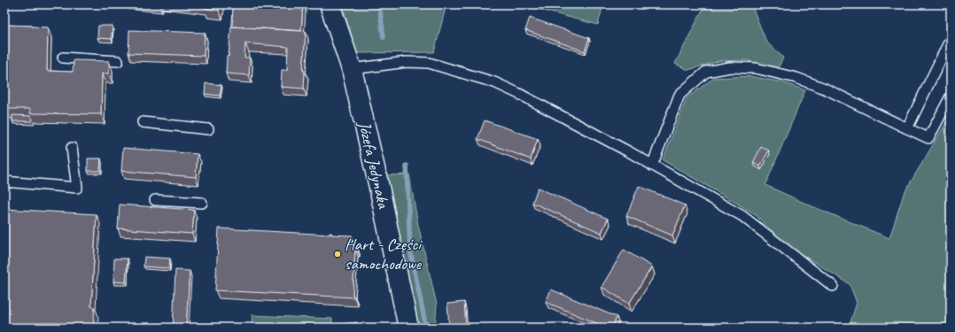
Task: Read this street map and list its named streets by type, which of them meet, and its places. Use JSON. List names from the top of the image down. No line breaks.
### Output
{"streets":{"street":["Józefa Jedynaka"]},"places":["Hart - Części samochodowe"]}
